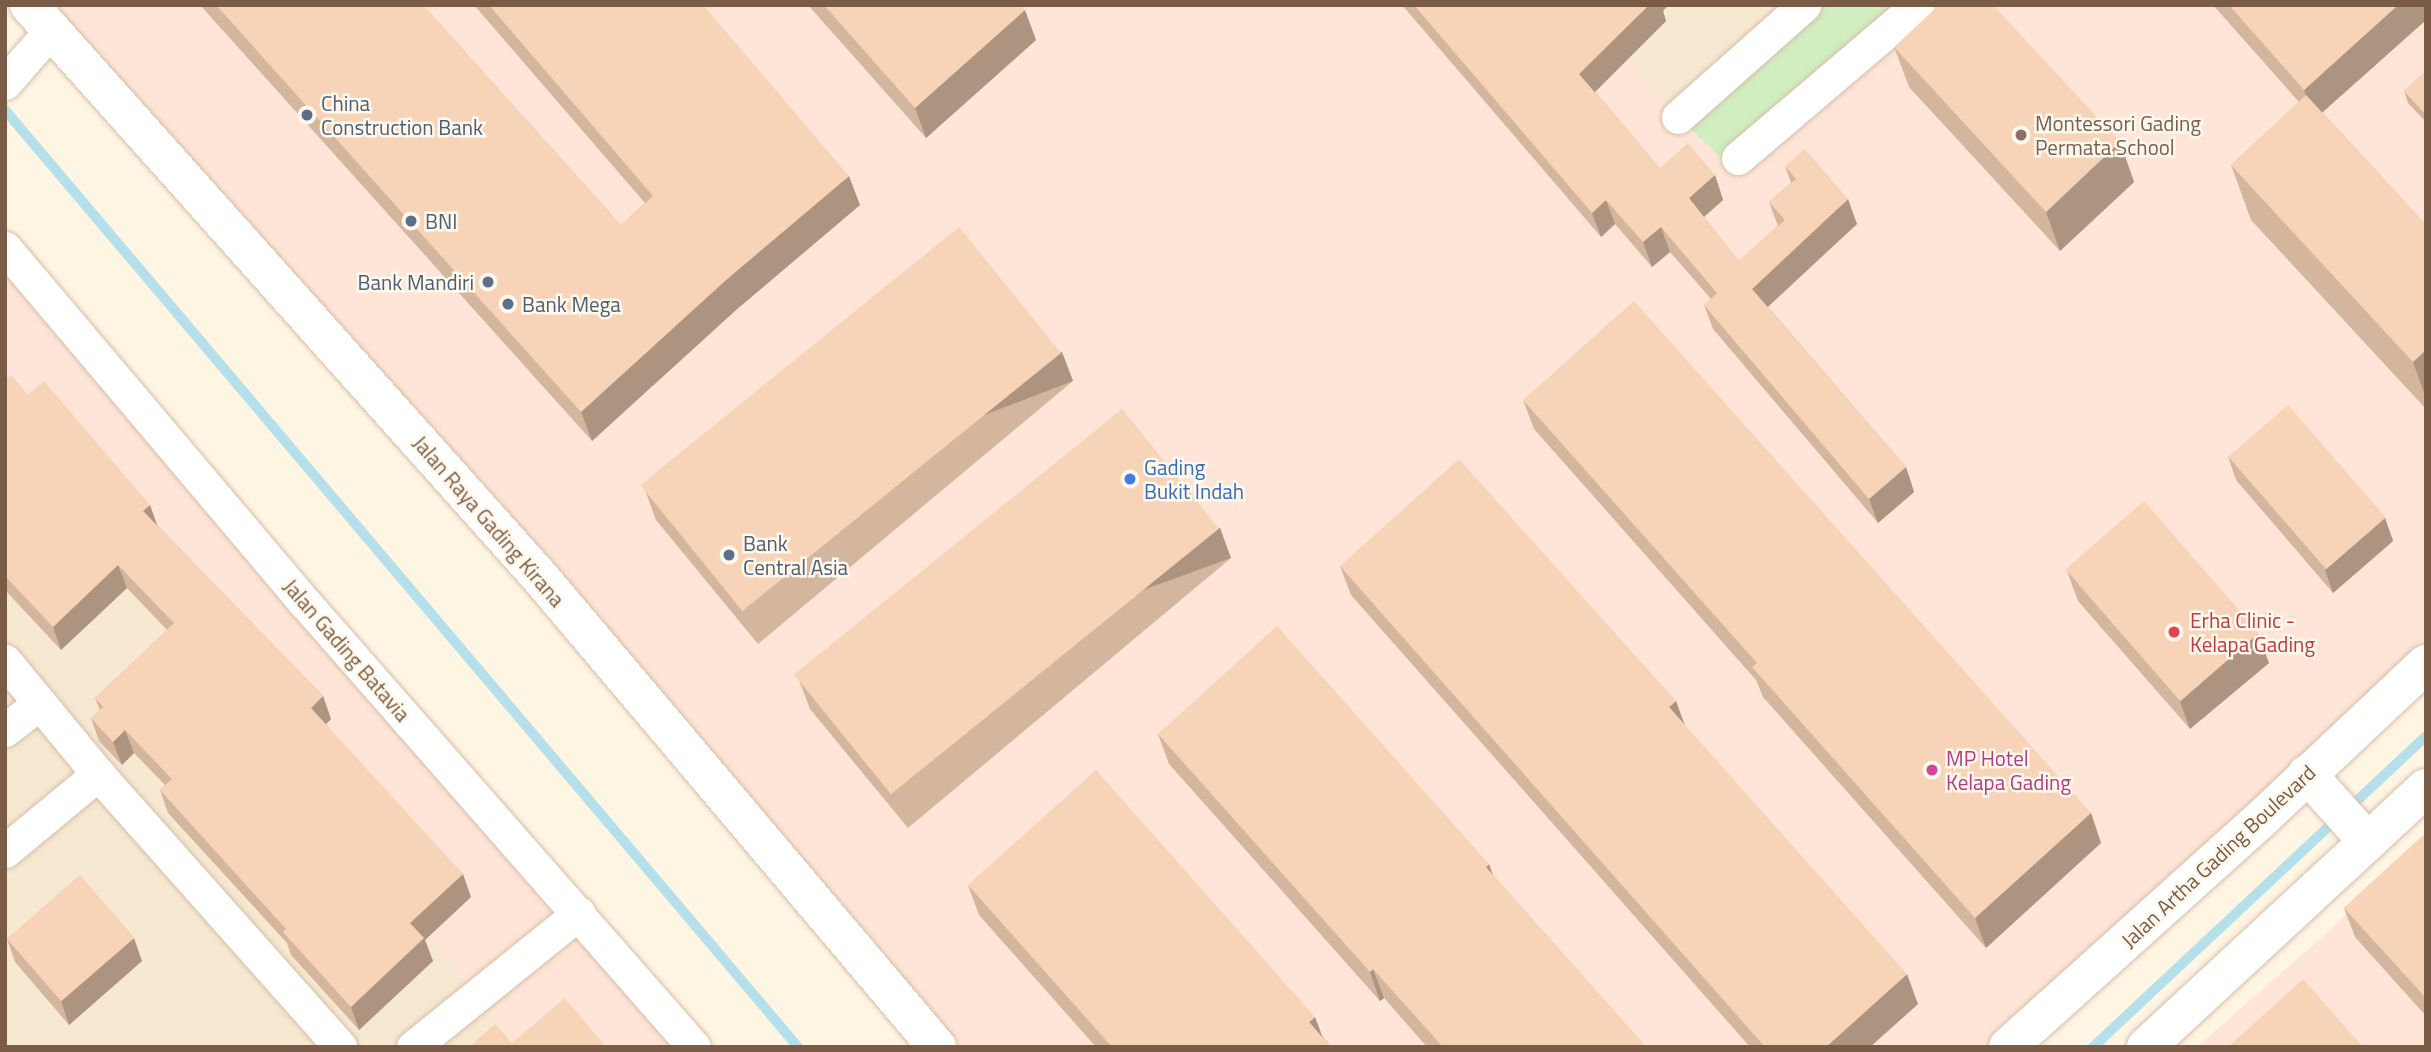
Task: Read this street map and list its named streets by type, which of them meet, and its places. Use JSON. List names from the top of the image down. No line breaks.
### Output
{"streets":{"street":["Jalan Raya Gading Kirana","Jalan Gading Batavia","Jalan Artha Gading Boulevard"]},"places":["China Construction Bank","Montessori Gading Permata School","BNI","Bank Mandiri","Bank Mega","Gading Bukit Indah","Bank Central Asia","Erha Clinic - Kelapa Gading","MP Hotel Kelapa Gading"]}
